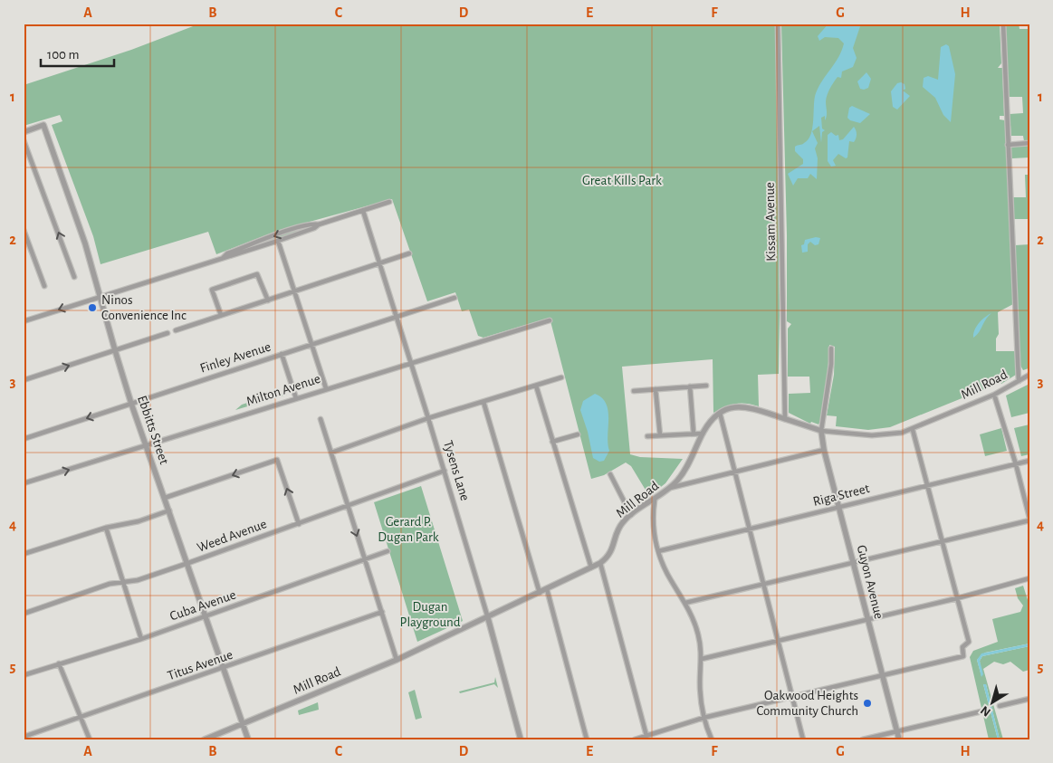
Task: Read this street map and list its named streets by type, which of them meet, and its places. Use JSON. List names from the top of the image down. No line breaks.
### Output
{"streets":{"street":["Kissam Avenue","Finley Avenue","Mill Road","Milton Avenue","Ebbitts Street","Tysens Lane","Riga Street","Weed Avenue","Guyon Avenue","Cuba Avenue","Titus Avenue"]},"crossings":[["Kissam Avenue","Mill Road"],["Finley Avenue","Ebbitts Street"],["Finley Avenue","Tysens Lane"],["Mill Road","Ebbitts Street"],["Mill Road","Tysens Lane"],["Mill Road","Guyon Avenue"],["Milton Avenue","Ebbitts Street"],["Milton Avenue","Tysens Lane"],["Ebbitts Street","Weed Avenue"],["Ebbitts Street","Cuba Avenue"],["Ebbitts Street","Titus Avenue"],["Tysens Lane","Weed Avenue"],["Riga Street","Guyon Avenue"]],"parks":["Great Kills Park","Gerard P. Dugan Park","Dugan Playground"],"places":["Ninos Convenience Inc","Oakwood Heights Community Church"],"scale_bar":"100 m","north":"bottom left","grid":{"columns":["A","B","C","D","E","F","G","H"],"rows":["1","2","3","4","5"]}}
